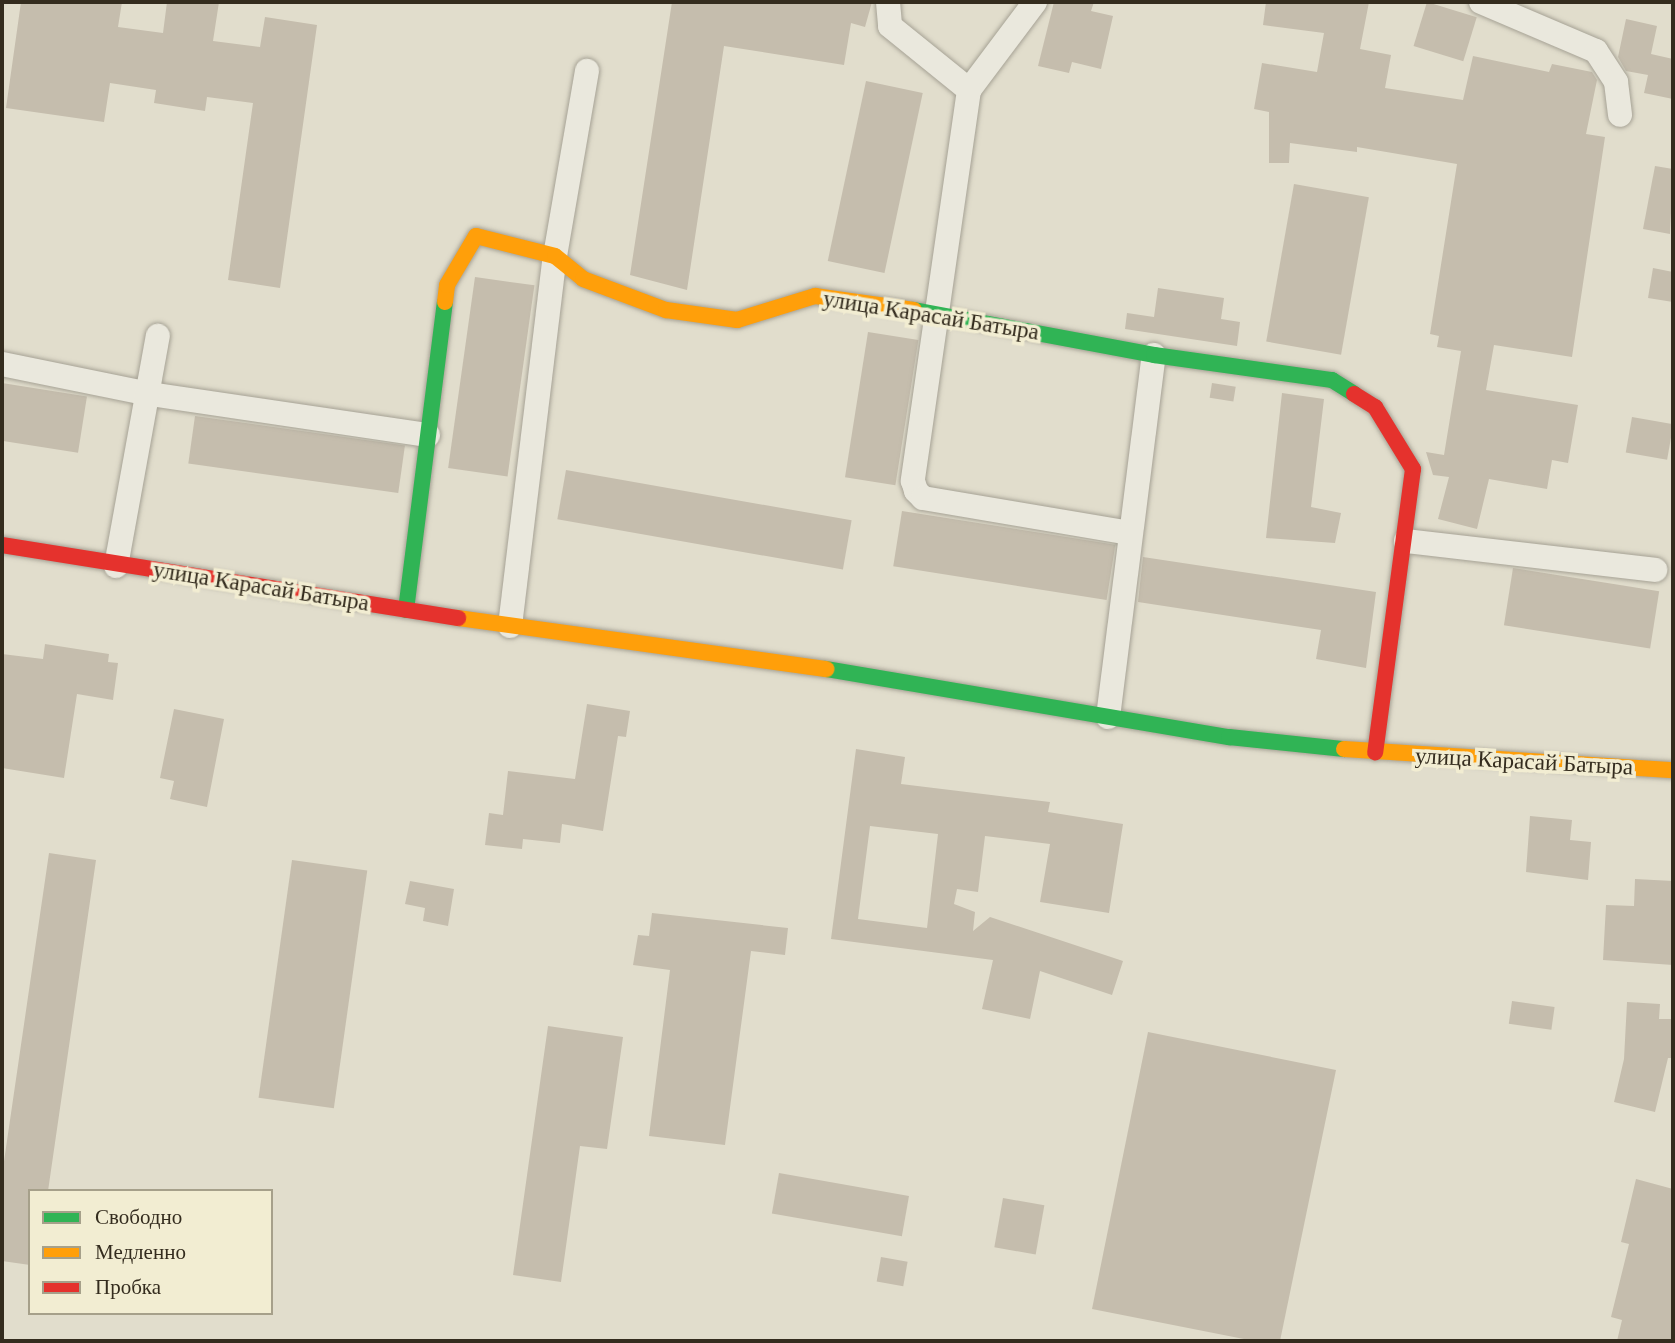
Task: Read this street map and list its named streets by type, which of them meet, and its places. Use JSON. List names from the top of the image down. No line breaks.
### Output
{"streets":{"main road":["улица Карасай Батыра"]},"legend":["Свободно","Медленно","Пробка"]}
